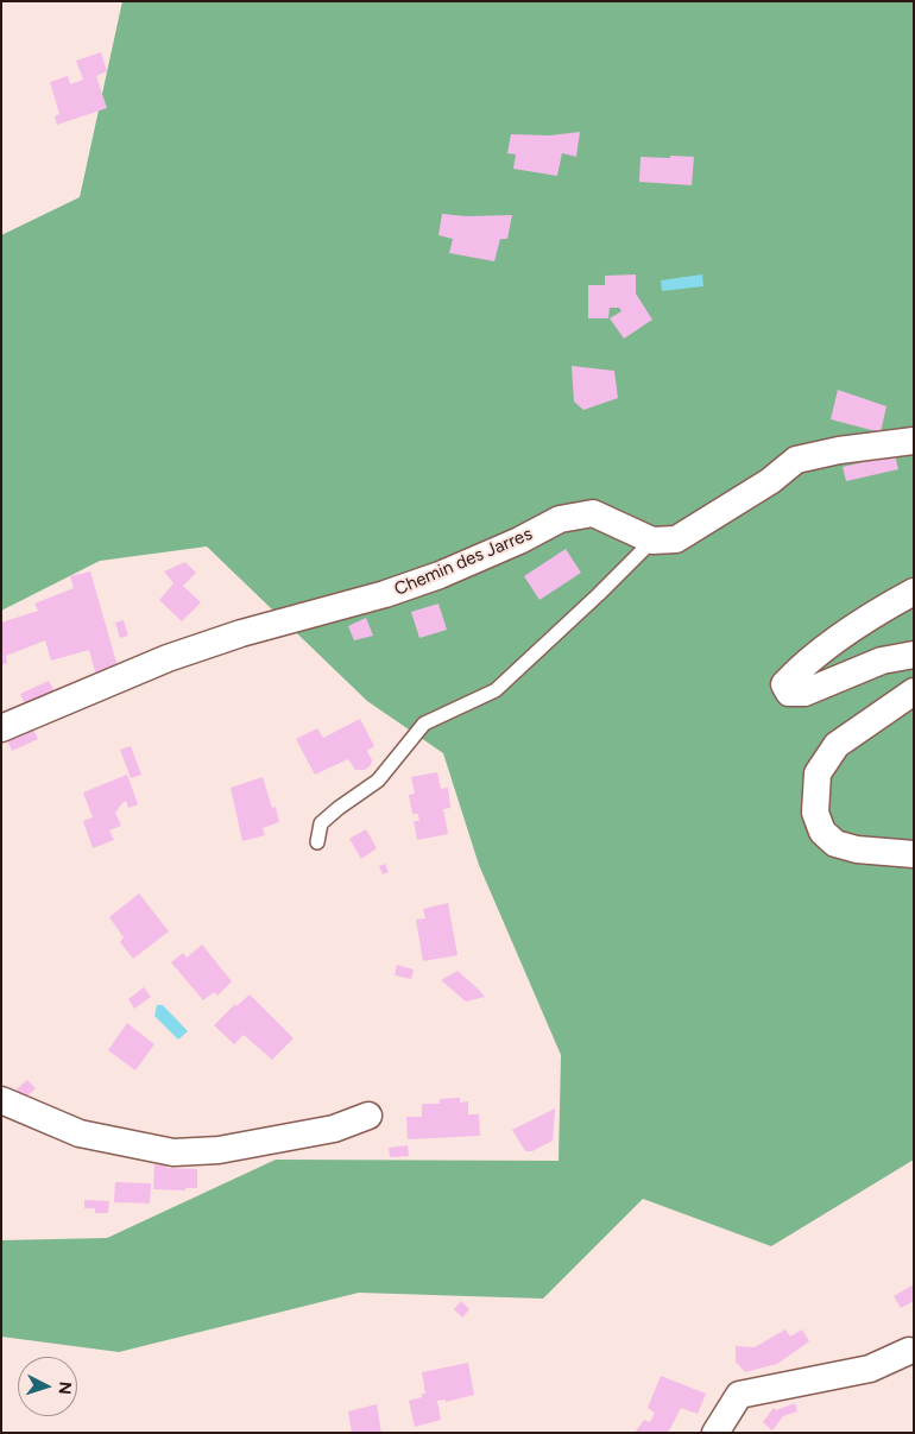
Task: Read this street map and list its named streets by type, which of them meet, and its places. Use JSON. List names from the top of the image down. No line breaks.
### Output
{"streets":{"street":["Chemin des Jarres"]},"north":"right"}
